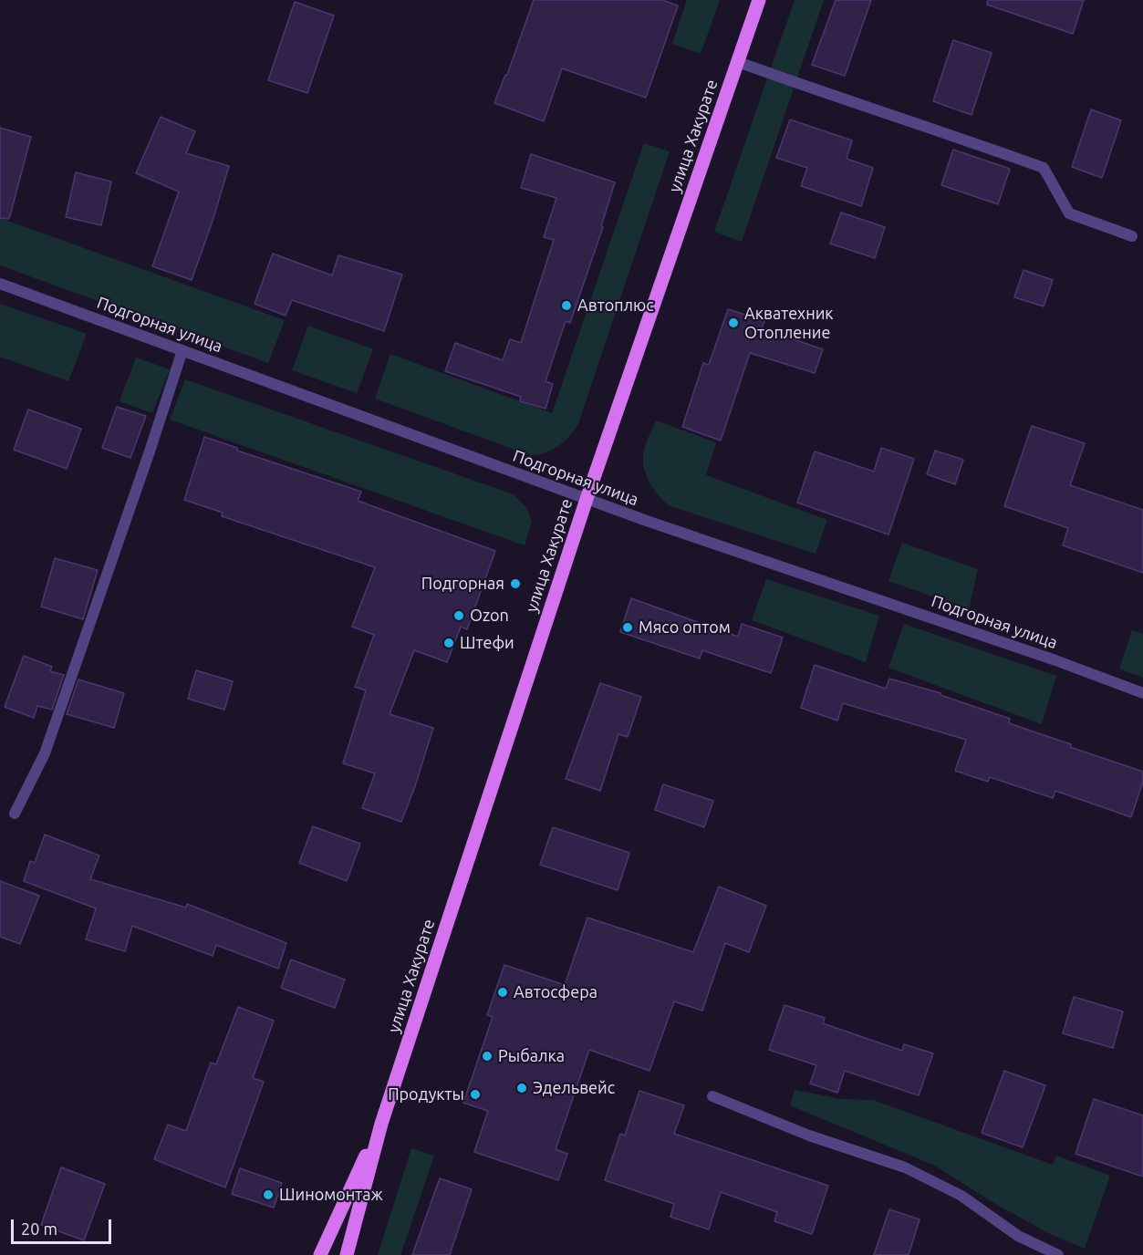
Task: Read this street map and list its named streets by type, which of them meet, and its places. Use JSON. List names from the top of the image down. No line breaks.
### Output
{"streets":{"main road":["улица Хакурате"],"street":["Подгорная улица"]},"crossings":[["улица Хакурате","Подгорная улица"]],"places":["Автоплюс","Акватехник Отопление","Подгорная","Ozon","Мясо оптом","Штефи","Автосфера","Рыбалка","Эдельвейс","Продукты","Шиномонтаж"],"scale_bar":"20 m"}
